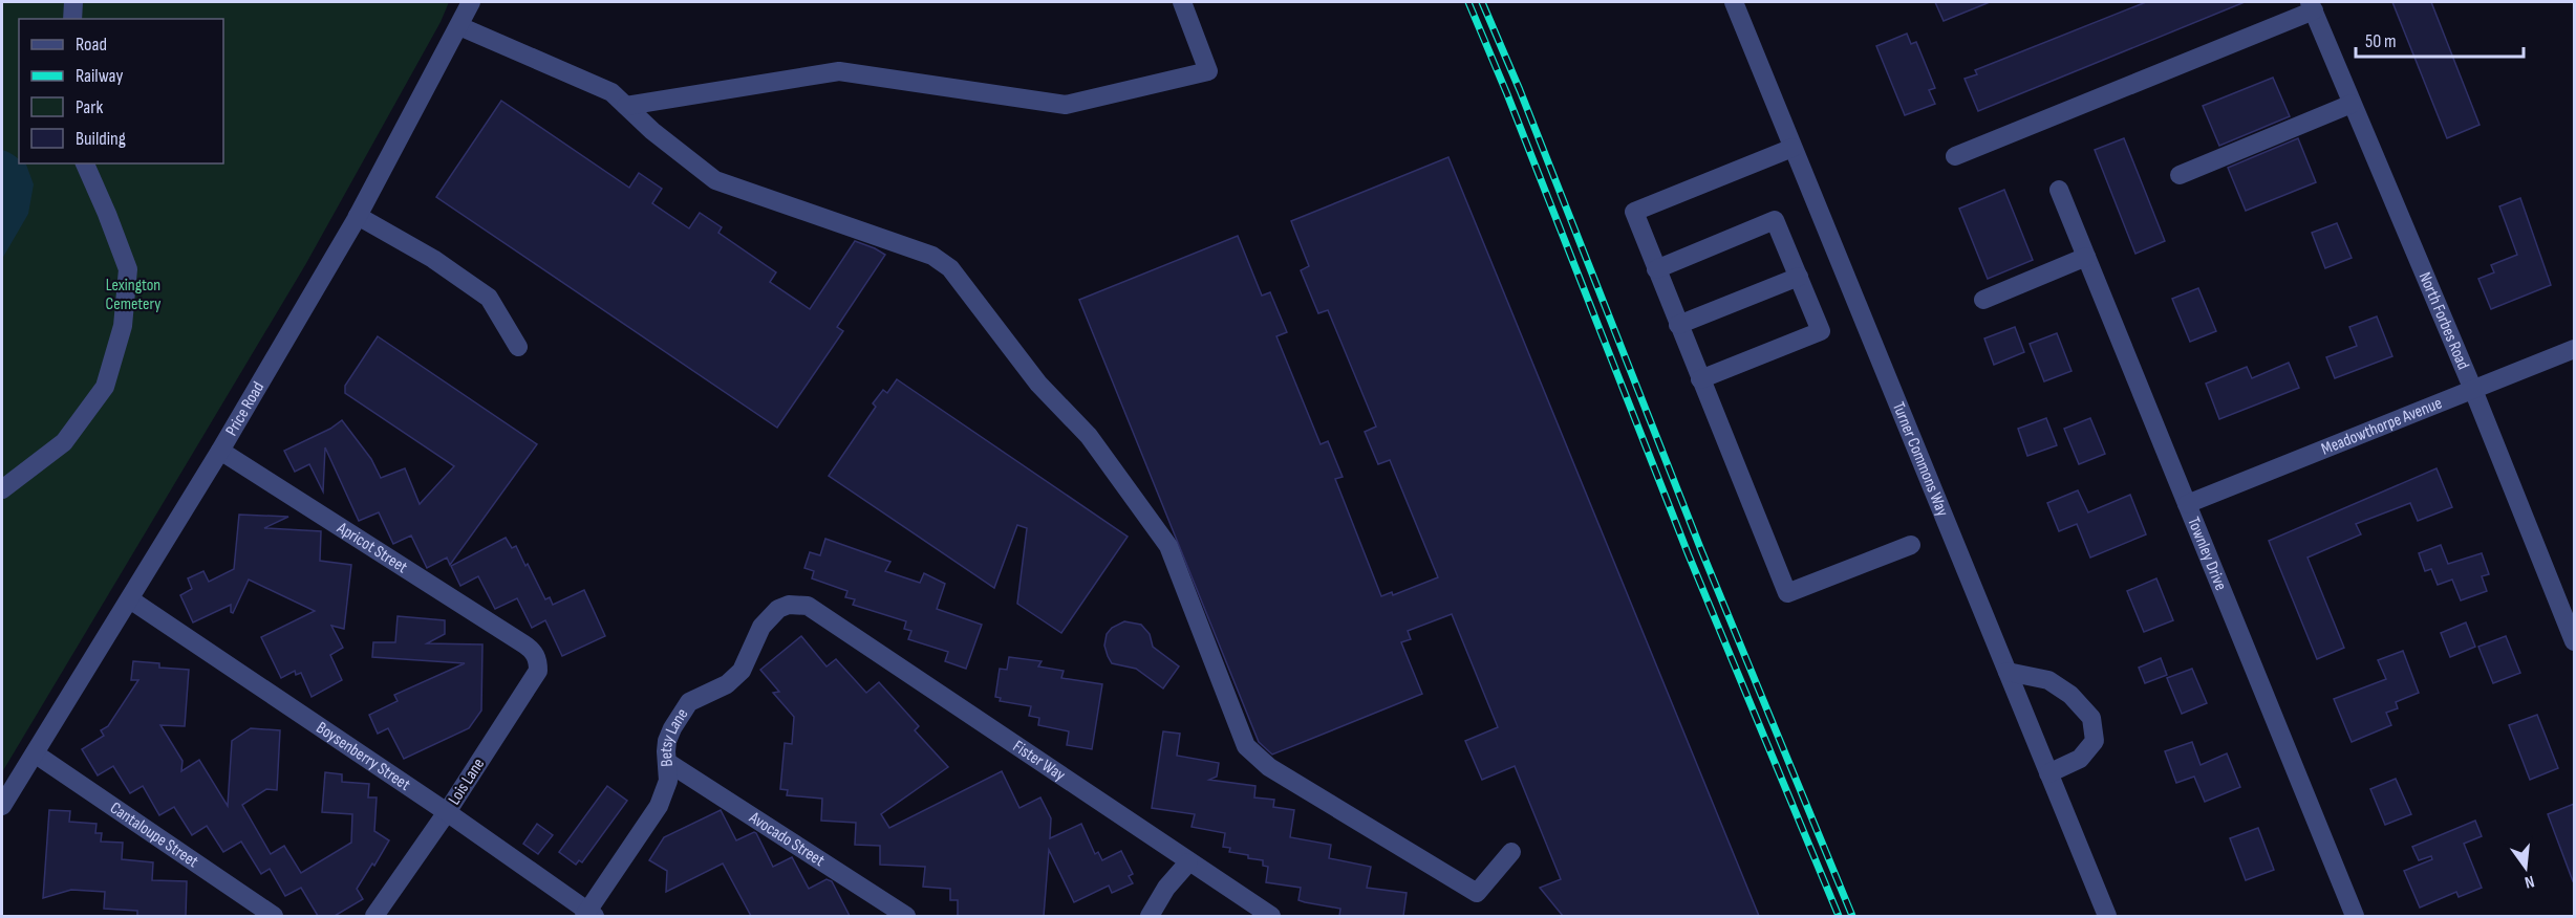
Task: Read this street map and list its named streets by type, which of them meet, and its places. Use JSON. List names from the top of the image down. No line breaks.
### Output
{"streets":{"street":["North Forbes Road","Price Road","Meadowthorpe Avenue","Turner Commons Way","Apricot Street","Townley Drive","Betsy Lane","Boysenberry Street","Fister Way","Lois Lane","Cantaloupe Street","Avocado Street"]},"crossings":[["North Forbes Road","Meadowthorpe Avenue"],["Price Road","Apricot Street"],["Price Road","Boysenberry Street"],["Price Road","Cantaloupe Street"],["Meadowthorpe Avenue","Townley Drive"],["Apricot Street","Lois Lane"],["Betsy Lane","Boysenberry Street"],["Betsy Lane","Fister Way"],["Betsy Lane","Avocado Street"],["Boysenberry Street","Lois Lane"]],"parks":["Lexington Cemetery"],"legend":["Road","Railway","Park","Building"],"scale_bar":"50 m","north":"bottom"}
